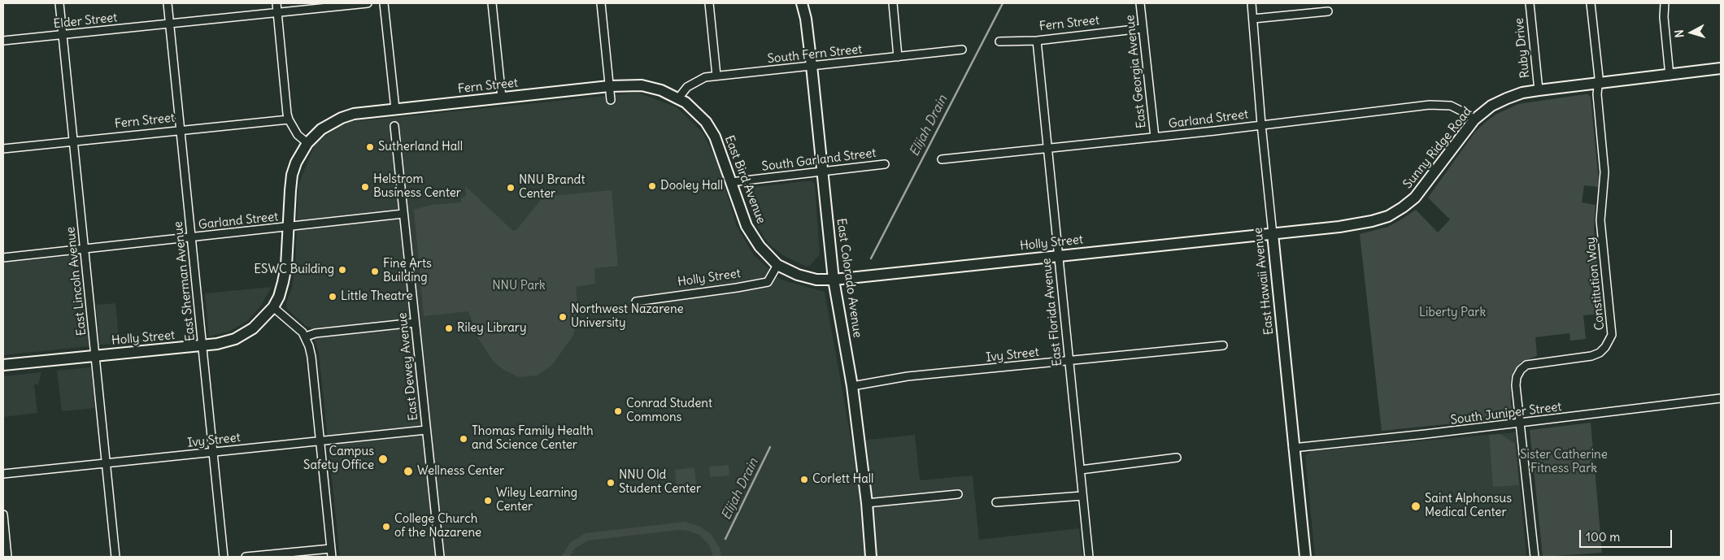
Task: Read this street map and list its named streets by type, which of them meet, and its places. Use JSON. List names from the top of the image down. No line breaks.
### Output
{"streets":{"street":["Elder Street","Fern Street","Ruby Drive","South Fern Street","East Georgia Avenue","Garland Street","Sunny Ridge Road","South Garland Street","East Bird Avenue","Holly Street","East Colorado Avenue","East Lincoln Avenue","East Sherman Avenue","East Hawaii Avenue","Constitution Way","East Florida Avenue","Ivy Street","East Dewey Avenue","South Juniper Street"]},"crossings":[["Elder Street","East Lincoln Avenue"],["Elder Street","East Sherman Avenue"],["Fern Street","South Fern Street"],["Fern Street","East Georgia Avenue"],["Fern Street","Garland Street"],["Fern Street","East Bird Avenue"],["Fern Street","Holly Street"],["Fern Street","East Lincoln Avenue"],["Fern Street","East Sherman Avenue"],["Fern Street","East Florida Avenue"],["Ruby Drive","Sunny Ridge Road"],["South Fern Street","East Bird Avenue"],["South Fern Street","East Colorado Avenue"],["East Georgia Avenue","Garland Street"],["Garland Street","Sunny Ridge Road"],["Garland Street","Holly Street"],["Garland Street","East Lincoln Avenue"],["Garland Street","East Sherman Avenue"],["Garland Street","East Hawaii Avenue"],["Garland Street","East Florida Avenue"],["Garland Street","East Dewey Avenue"],["Sunny Ridge Road","Holly Street"],["Sunny Ridge Road","East Hawaii Avenue"],["Sunny Ridge Road","Constitution Way"],["South Garland Street","East Bird Avenue"],["South Garland Street","East Colorado Avenue"],["East Bird Avenue","Holly Street"],["East Bird Avenue","East Colorado Avenue"],["Holly Street","East Colorado Avenue"],["Holly Street","East Lincoln Avenue"],["Holly Street","East Sherman Avenue"],["Holly Street","East Hawaii Avenue"],["Holly Street","East Florida Avenue"],["East Colorado Avenue","Ivy Street"],["East Lincoln Avenue","Ivy Street"],["East Sherman Avenue","Ivy Street"],["East Hawaii Avenue","South Juniper Street"],["Constitution Way","South Juniper Street"],["East Florida Avenue","Ivy Street"],["Ivy Street","East Dewey Avenue"]],"water":["Elijah Drain"],"parks":["NNU Park","Liberty Park","Sister Catherine Fitness Park"],"places":["Sutherland Hall","Dooley Hall","Helstrom Business Center","NNU Brandt Center","ESWC Building","Fine Arts Building","Little Theatre","Northwest Nazarene University","Riley Library","Conrad Student Commons","Thomas Family Health and Science Center","Campus Safety Office","Wellness Center","Corlett Hall","NNU Old Student Center","Wiley Learning Center","Saint Alphonsus Medical Center","College Church of the Nazarene"],"scale_bar":"100 m","north":"left"}
